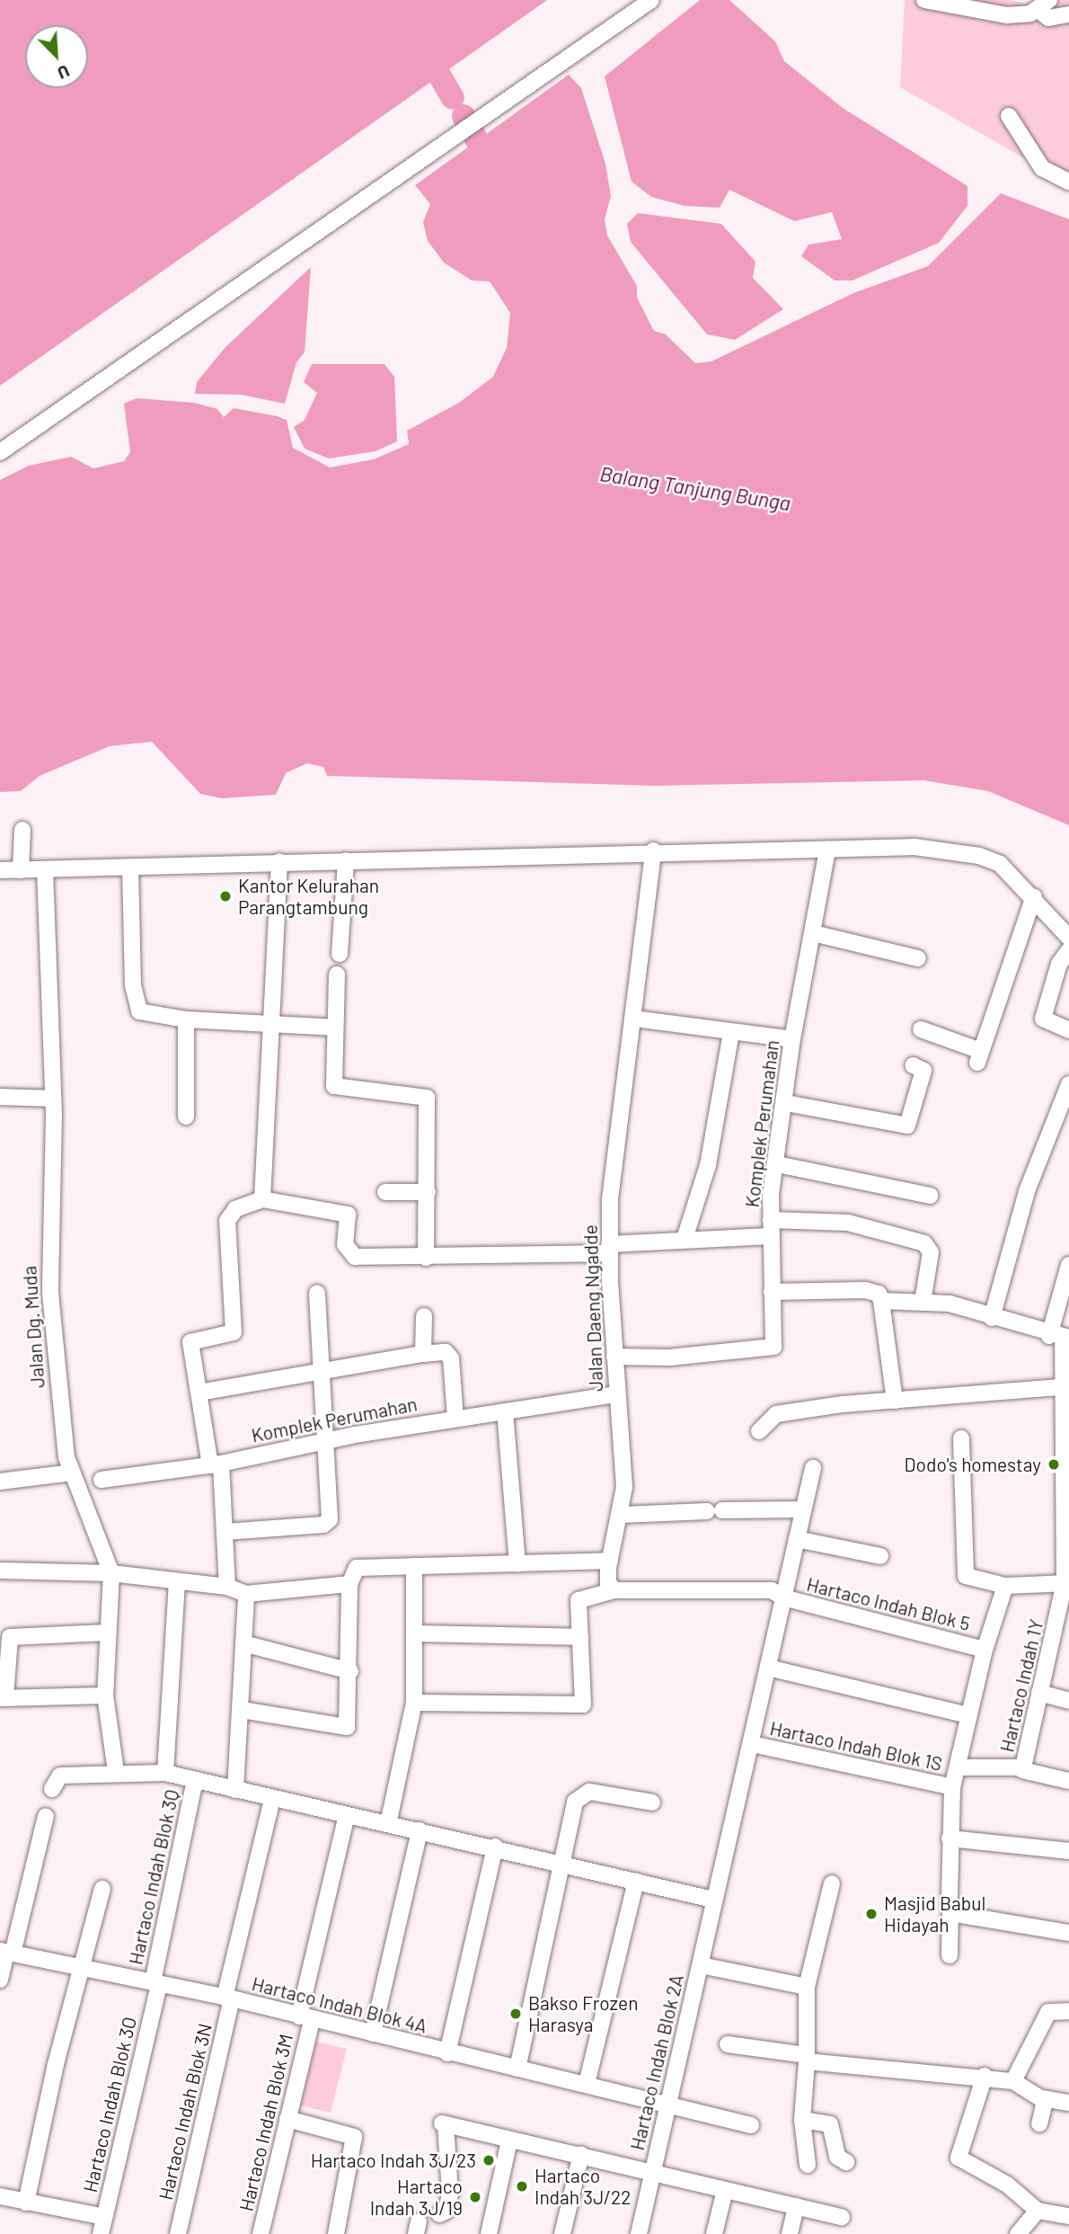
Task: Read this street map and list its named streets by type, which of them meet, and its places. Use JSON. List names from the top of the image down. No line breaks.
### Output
{"streets":{"street":["Komplek Perumahan","Jalan Daeng Ngadde","Jalan Dg. Muda","Hartaco Indah Blok 5","Hartaco Indah 1Y","Hartaco Indah Blok 1S","Hartaco Indah Blok 3Q","Hartaco Indah Blok 4A","Hartaco Indah Blok 2A","Hartaco Indah Blok 3O","Hartaco Indah Blok 3N","Hartaco Indah Blok 3M"]},"crossings":[["Komplek Perumahan","Jalan Daeng Ngadde"],["Hartaco Indah Blok 5","Hartaco Indah Blok 2A"],["Hartaco Indah Blok 1S","Hartaco Indah Blok 2A"],["Hartaco Indah Blok 3Q","Hartaco Indah Blok 4A"],["Hartaco Indah Blok 3Q","Hartaco Indah Blok 3O"],["Hartaco Indah Blok 4A","Hartaco Indah Blok 2A"],["Hartaco Indah Blok 4A","Hartaco Indah Blok 3O"],["Hartaco Indah Blok 4A","Hartaco Indah Blok 3N"],["Hartaco Indah Blok 4A","Hartaco Indah Blok 3M"]],"water":["Balang Tanjung Bunga"],"places":["Kantor Kelurahan Parangtambung","Dodo's homestay","Masjid Babul Hidayah","Bakso Frozen Harasya","Hartaco Indah 3J/23","Hartaco Indah 3J/22","Hartaco Indah 3J/19"],"north":"bottom right"}
